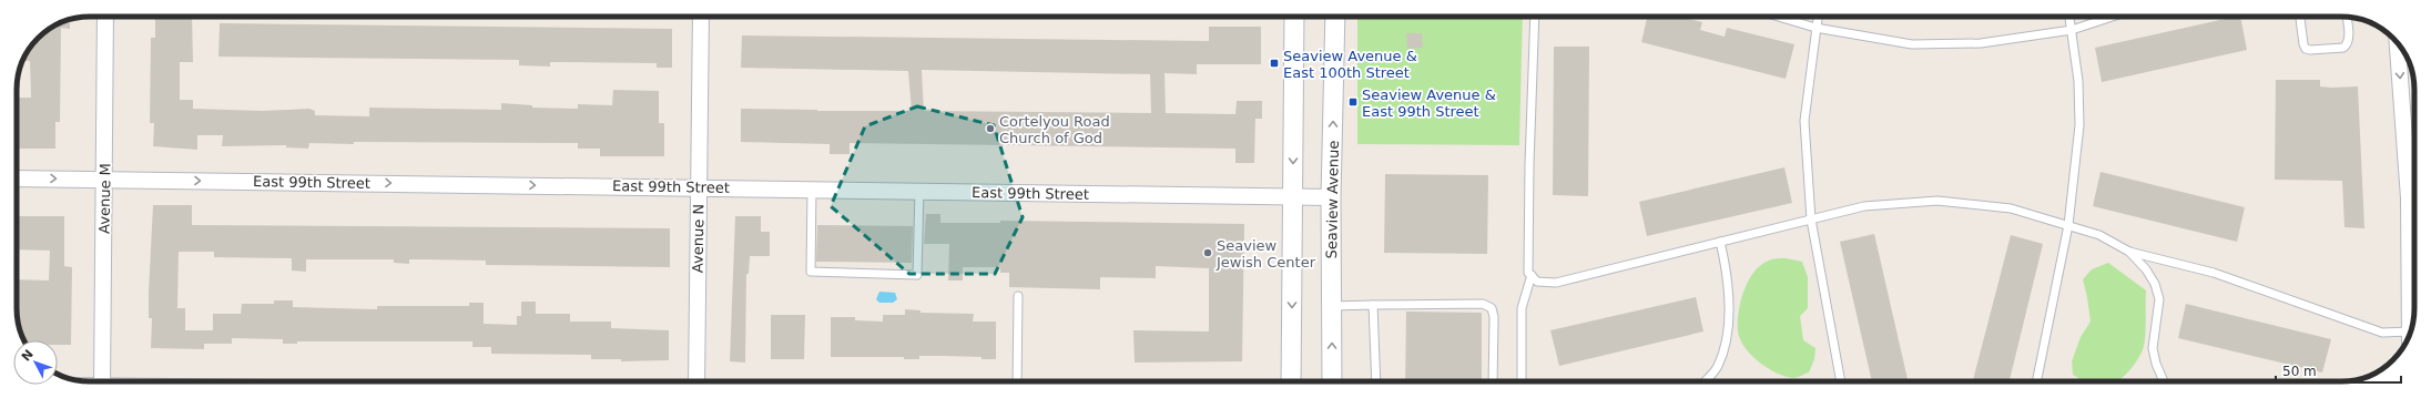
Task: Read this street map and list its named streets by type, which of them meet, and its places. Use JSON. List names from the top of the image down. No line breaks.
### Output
{"streets":{"street":["East 99th Street","Avenue M","Seaview Avenue","Avenue N"]},"crossings":[["East 99th Street","Avenue M"],["East 99th Street","Seaview Avenue"],["East 99th Street","Avenue N"]],"one_way":["East 99th Street"],"places":{"transit":["Seaview Avenue & East 100th Street","Seaview Avenue & East 99th Street"],"other":["Cortelyou Road Church of God","Seaview Jewish Center"]},"scale_bar":"50 m","north":"top left"}
